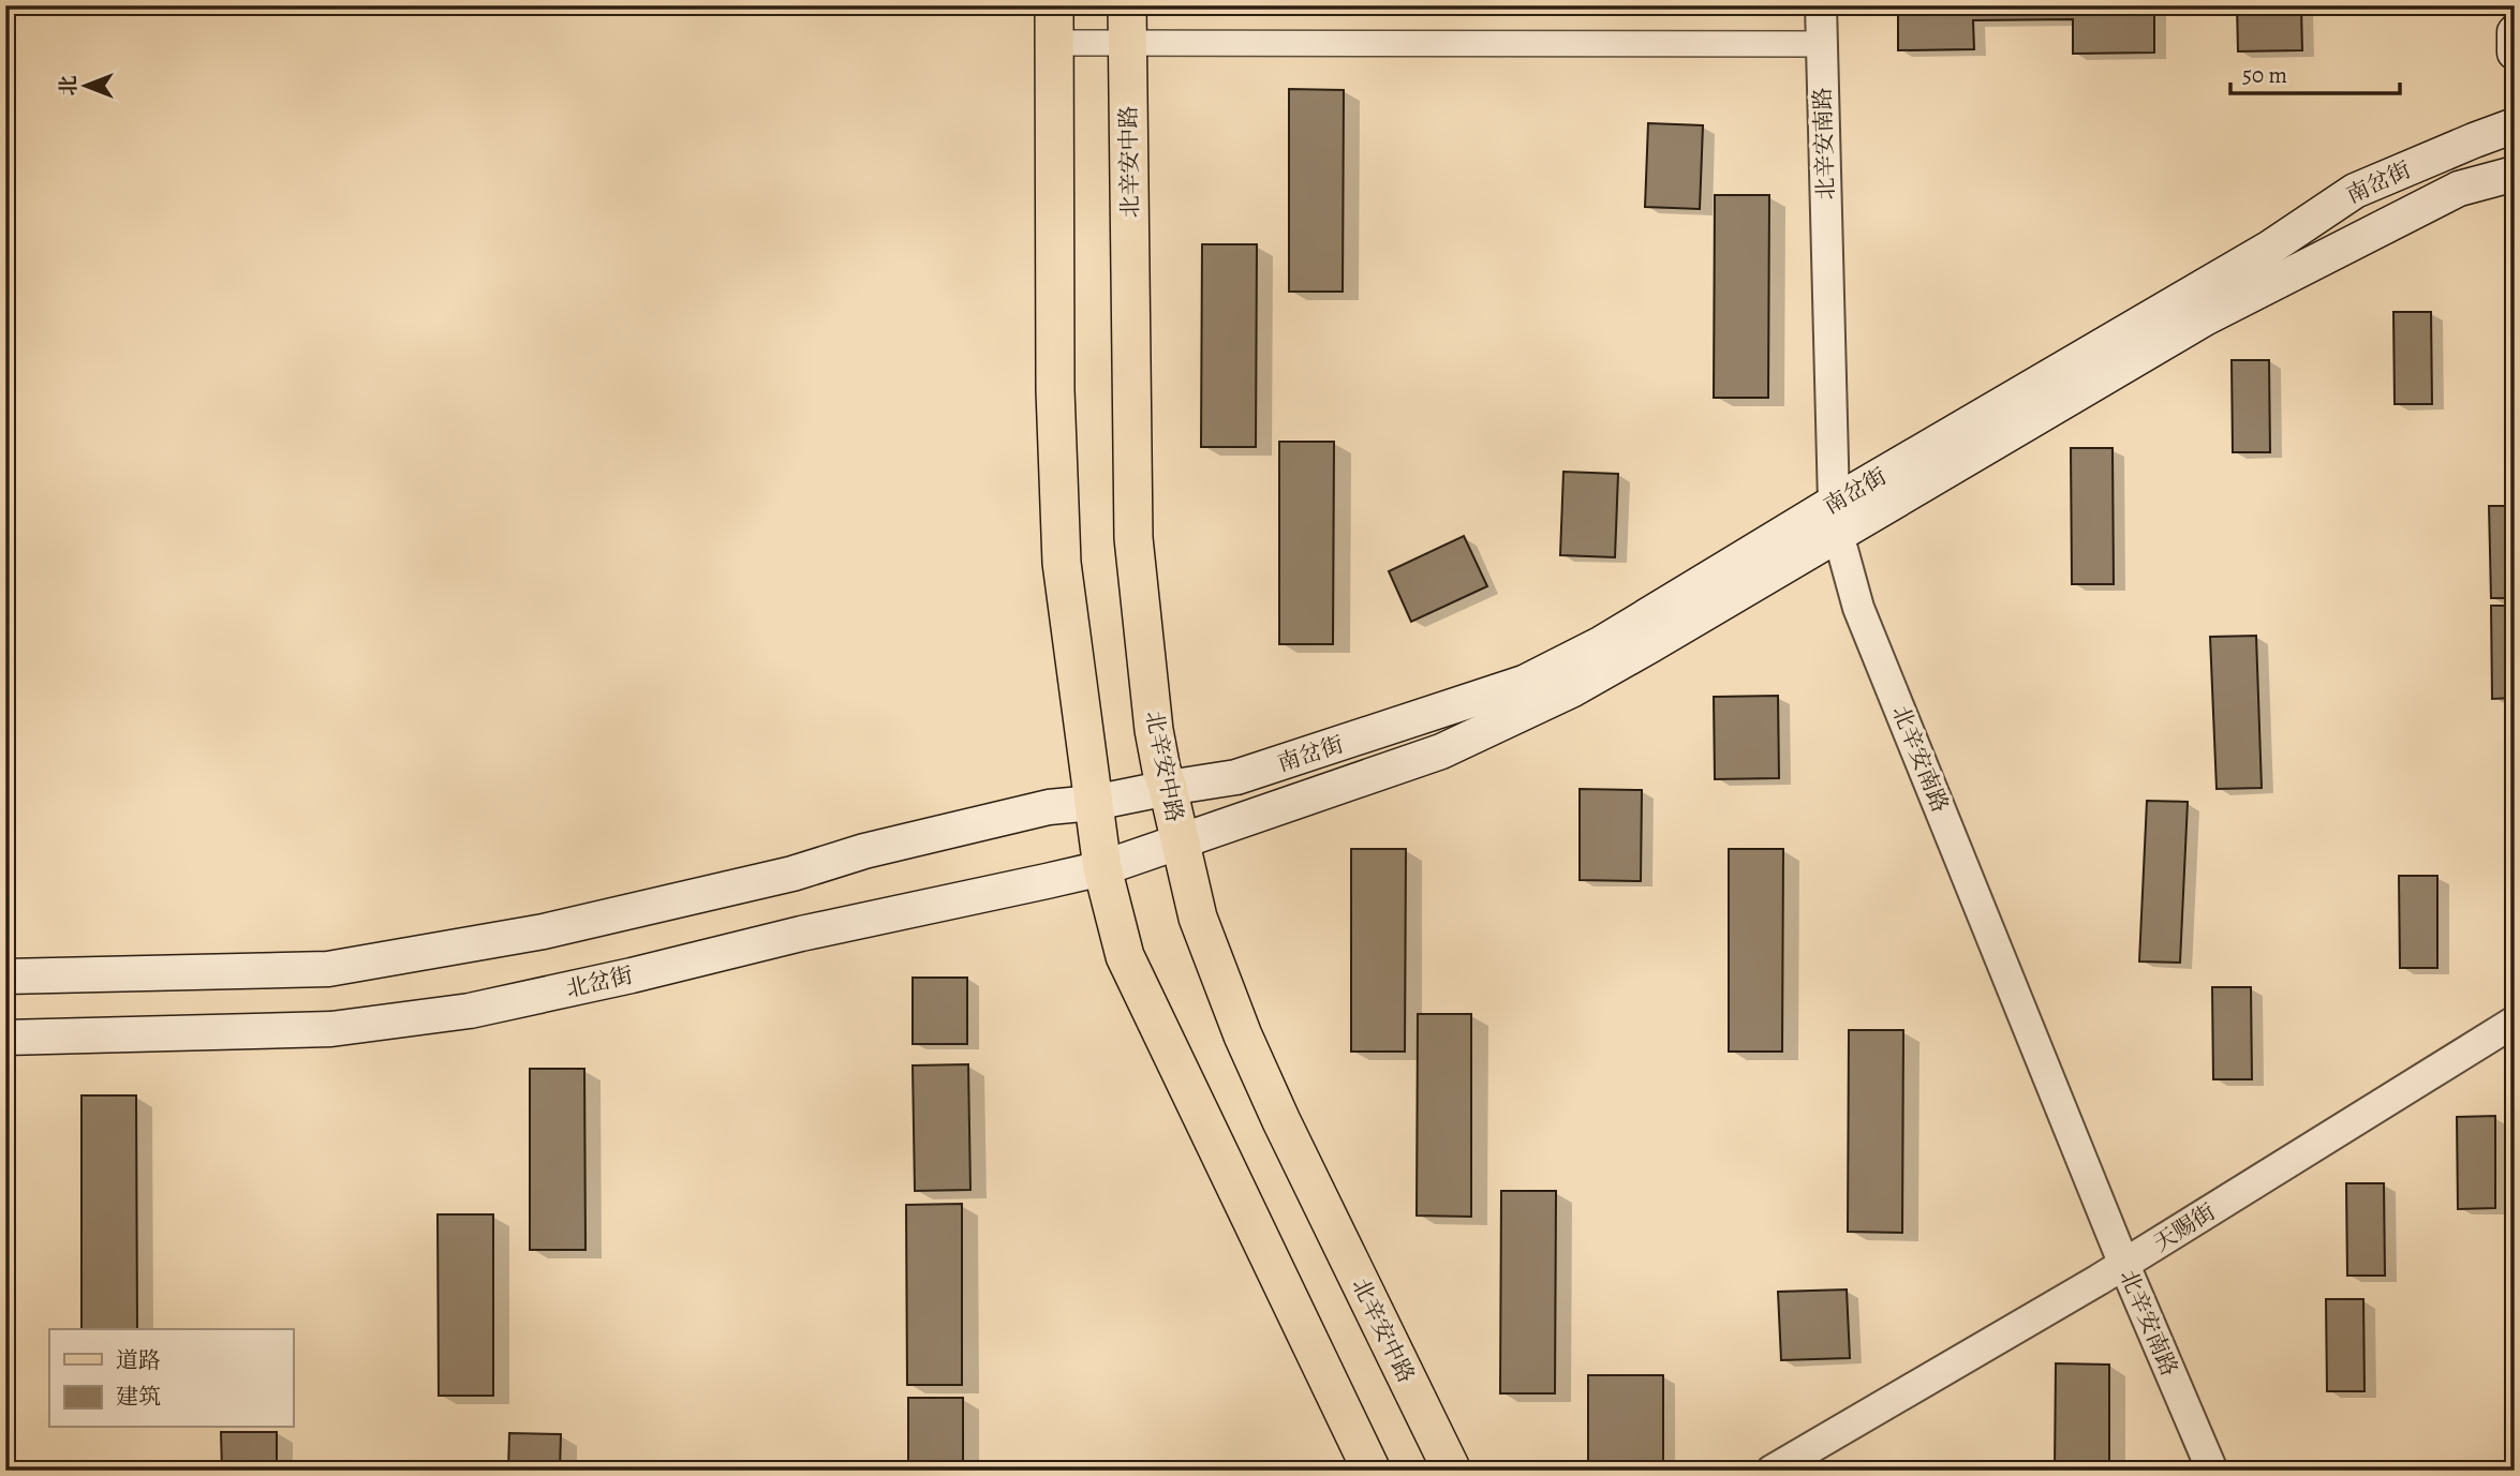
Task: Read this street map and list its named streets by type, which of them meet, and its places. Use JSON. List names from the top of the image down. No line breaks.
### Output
{"streets":{"main road":["北辛安中路","南岔街","北岔街"],"street":["北辛安南路","天赐街"]},"crossings":[["北辛安南路","南岔街"],["北辛安南路","天赐街"],["北辛安中路","南岔街"],["北辛安中路","北岔街"],["南岔街","北岔街"]],"legend":["道路","建筑"],"scale_bar":"50 m","north":"left"}
